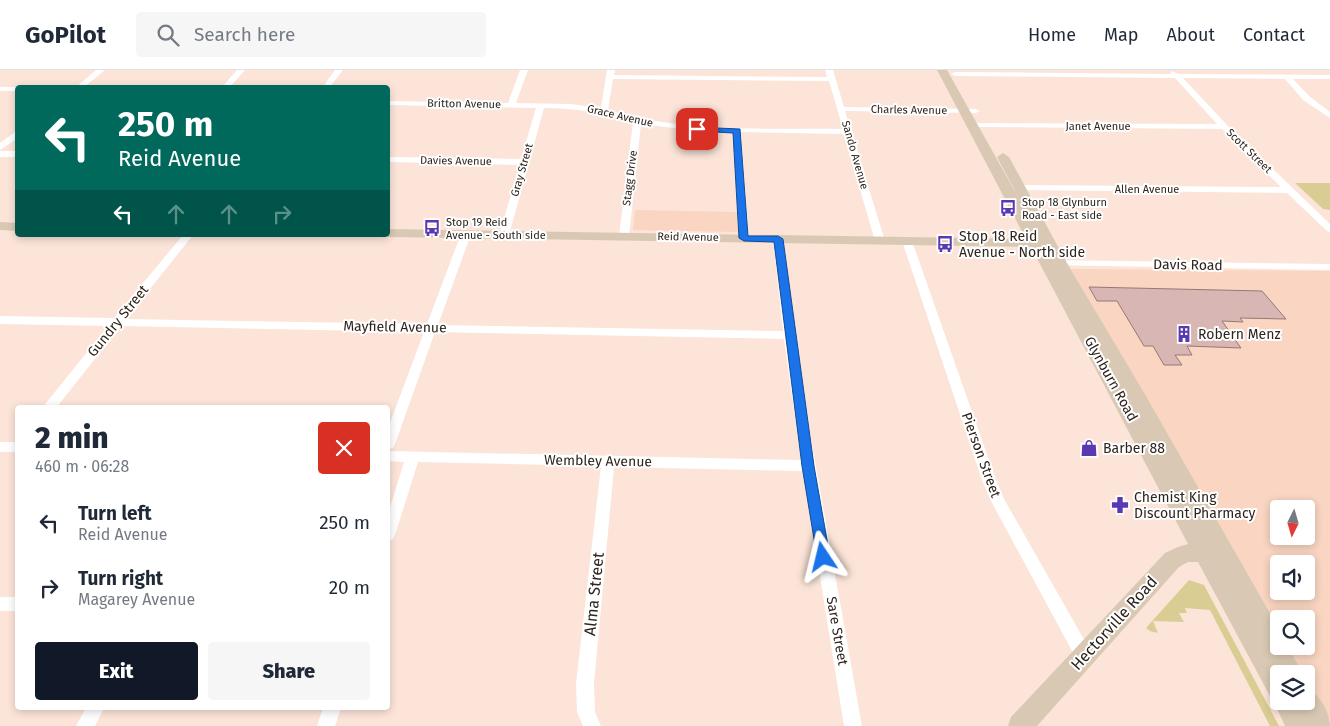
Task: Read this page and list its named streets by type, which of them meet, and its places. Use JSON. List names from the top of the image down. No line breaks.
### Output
{"streets":{"main road":["Reid Avenue","Glynburn Road","Hectorville Road"],"street":["Britton Avenue","Charles Avenue","Grace Avenue","Janet Avenue","Scott Street","Sando Avenue","Davies Avenue","Gray Street","Stagg Drive","Allen Avenue","Davis Road","Gundry Street","Mayfield Avenue","Pierson Street","Wembley Avenue","Alma Street","Sare Street"]},"crossings":[["Britton Avenue","Grace Avenue"],["Britton Avenue","Gray Street"],["Charles Avenue","Janet Avenue"],["Charles Avenue","Sando Avenue"],["Charles Avenue","Glynburn Road"],["Grace Avenue","Sando Avenue"],["Grace Avenue","Gray Street"],["Grace Avenue","Stagg Drive"],["Janet Avenue","Scott Street"],["Janet Avenue","Glynburn Road"],["Scott Street","Allen Avenue"],["Sando Avenue","Reid Avenue"],["Davies Avenue","Gray Street"],["Gray Street","Reid Avenue"],["Stagg Drive","Reid Avenue"],["Allen Avenue","Glynburn Road"],["Reid Avenue","Glynburn Road"],["Reid Avenue","Pierson Street"],["Reid Avenue","Sare Street"],["Davis Road","Glynburn Road"],["Gundry Street","Mayfield Avenue"],["Mayfield Avenue","Sare Street"],["Glynburn Road","Hectorville Road"],["Pierson Street","Hectorville Road"],["Wembley Avenue","Alma Street"],["Wembley Avenue","Sare Street"]],"places":{"bus stop":["Stop 18 Glynburn Road - East side","Stop 19 Reid Avenue - South side","Stop 18 Reid Avenue - North side"],"building":["Robern Menz"],"shop":["Barber 88"],"pharmacy":["Chemist King Discount Pharmacy"]},"north":"bottom","page":{"header":"GoPilot","search":"Search here","nav":["Home","Map","About","Contact"],"turn":["250 m","Reid Avenue"],"heading":["2 min","460 m · 06:28"],"list":[{"name":"Turn left","note":"Reid Avenue","value":"250 m"},{"name":"Turn right","note":"Magarey Avenue","value":"20 m"}],"buttons":["Exit","Share"]}}
